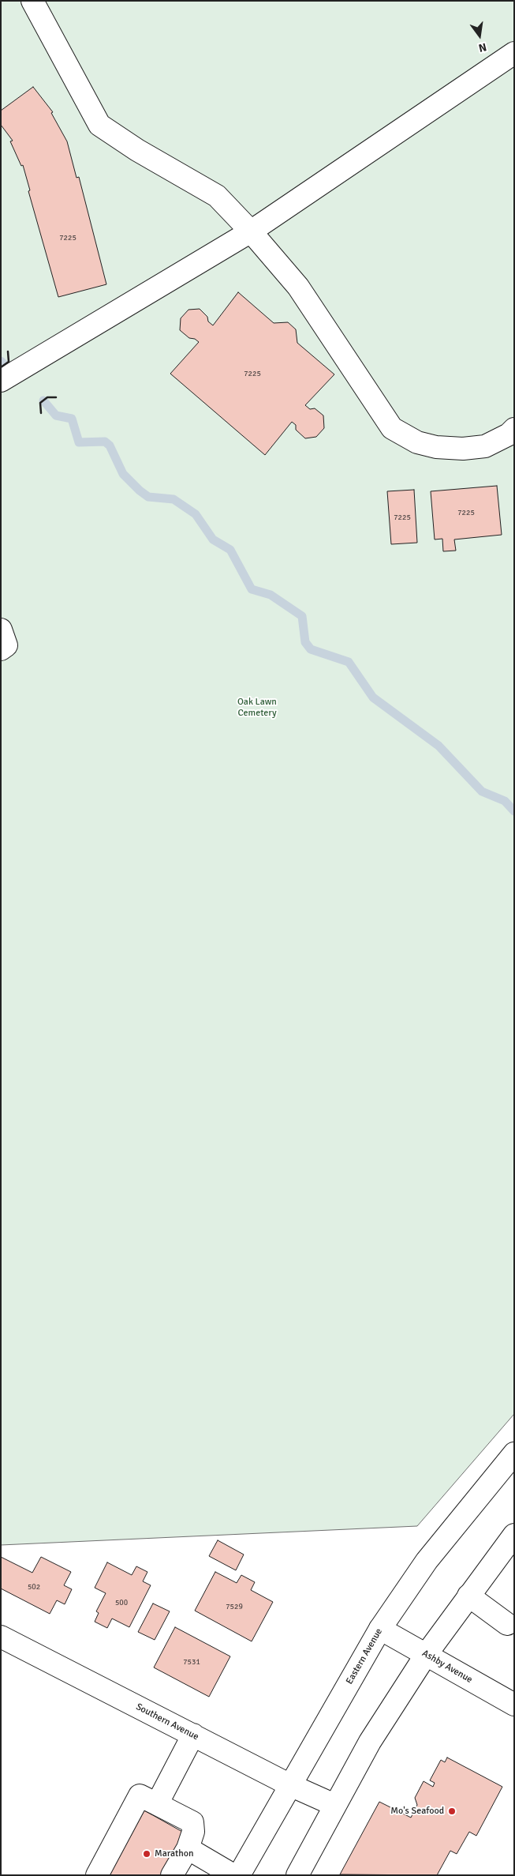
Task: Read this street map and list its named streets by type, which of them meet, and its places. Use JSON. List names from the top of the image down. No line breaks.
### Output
{"streets":{"main road":["Eastern Avenue","Ashby Avenue","Southern Avenue"]},"crossings":[["Eastern Avenue","Ashby Avenue"],["Eastern Avenue","Southern Avenue"]],"parks":["Oak Lawn Cemetery"],"places":["Mo's Seafood","Marathon"],"house_numbers":["7225","7225","7225","7225","502","500","7529","7531"],"north":"bottom"}
